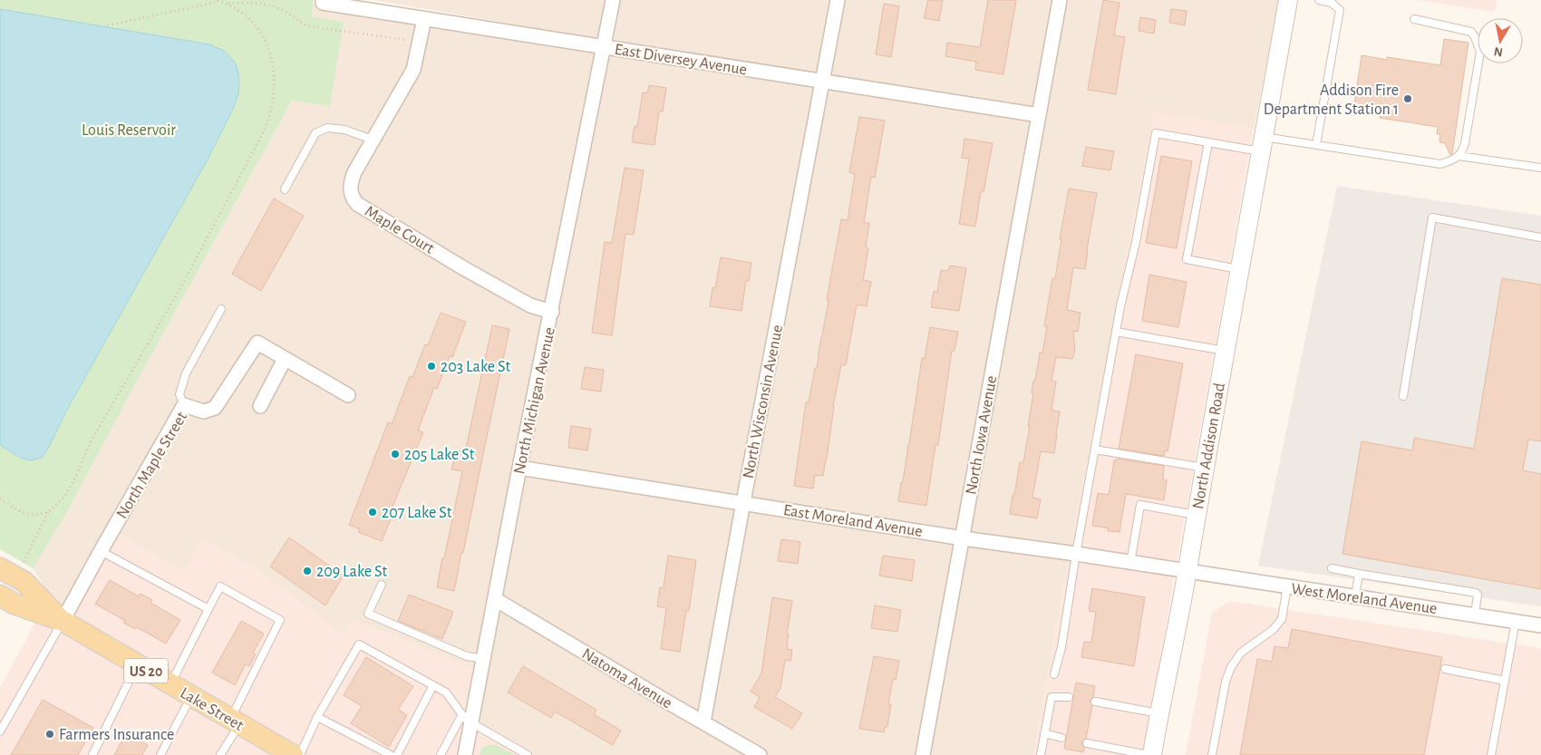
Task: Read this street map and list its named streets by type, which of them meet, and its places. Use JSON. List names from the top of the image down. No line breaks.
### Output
{"streets":{"main road":["US 20","Lake Street"],"street":["East Diversey Avenue","Maple Court","North Michigan Avenue","North Wisconsin Avenue","North Iowa Avenue","North Addison Road","North Maple Street","East Moreland Avenue","West Moreland Avenue","Natoma Avenue"]},"crossings":[["East Diversey Avenue","Maple Court"],["East Diversey Avenue","North Michigan Avenue"],["East Diversey Avenue","North Wisconsin Avenue"],["East Diversey Avenue","North Iowa Avenue"],["Maple Court","North Michigan Avenue"],["North Michigan Avenue","East Moreland Avenue"],["North Michigan Avenue","Natoma Avenue"],["North Wisconsin Avenue","East Moreland Avenue"],["North Wisconsin Avenue","Natoma Avenue"],["North Iowa Avenue","East Moreland Avenue"],["North Addison Road","East Moreland Avenue"],["North Addison Road","West Moreland Avenue"],["North Maple Street","Lake Street"],["East Moreland Avenue","West Moreland Avenue"]],"parks":["Louis Reservoir"],"places":["Addison Fire Department Station 1","203 Lake St","205 Lake St","207 Lake St","209 Lake St","Farmers Insurance"],"north":"bottom"}
